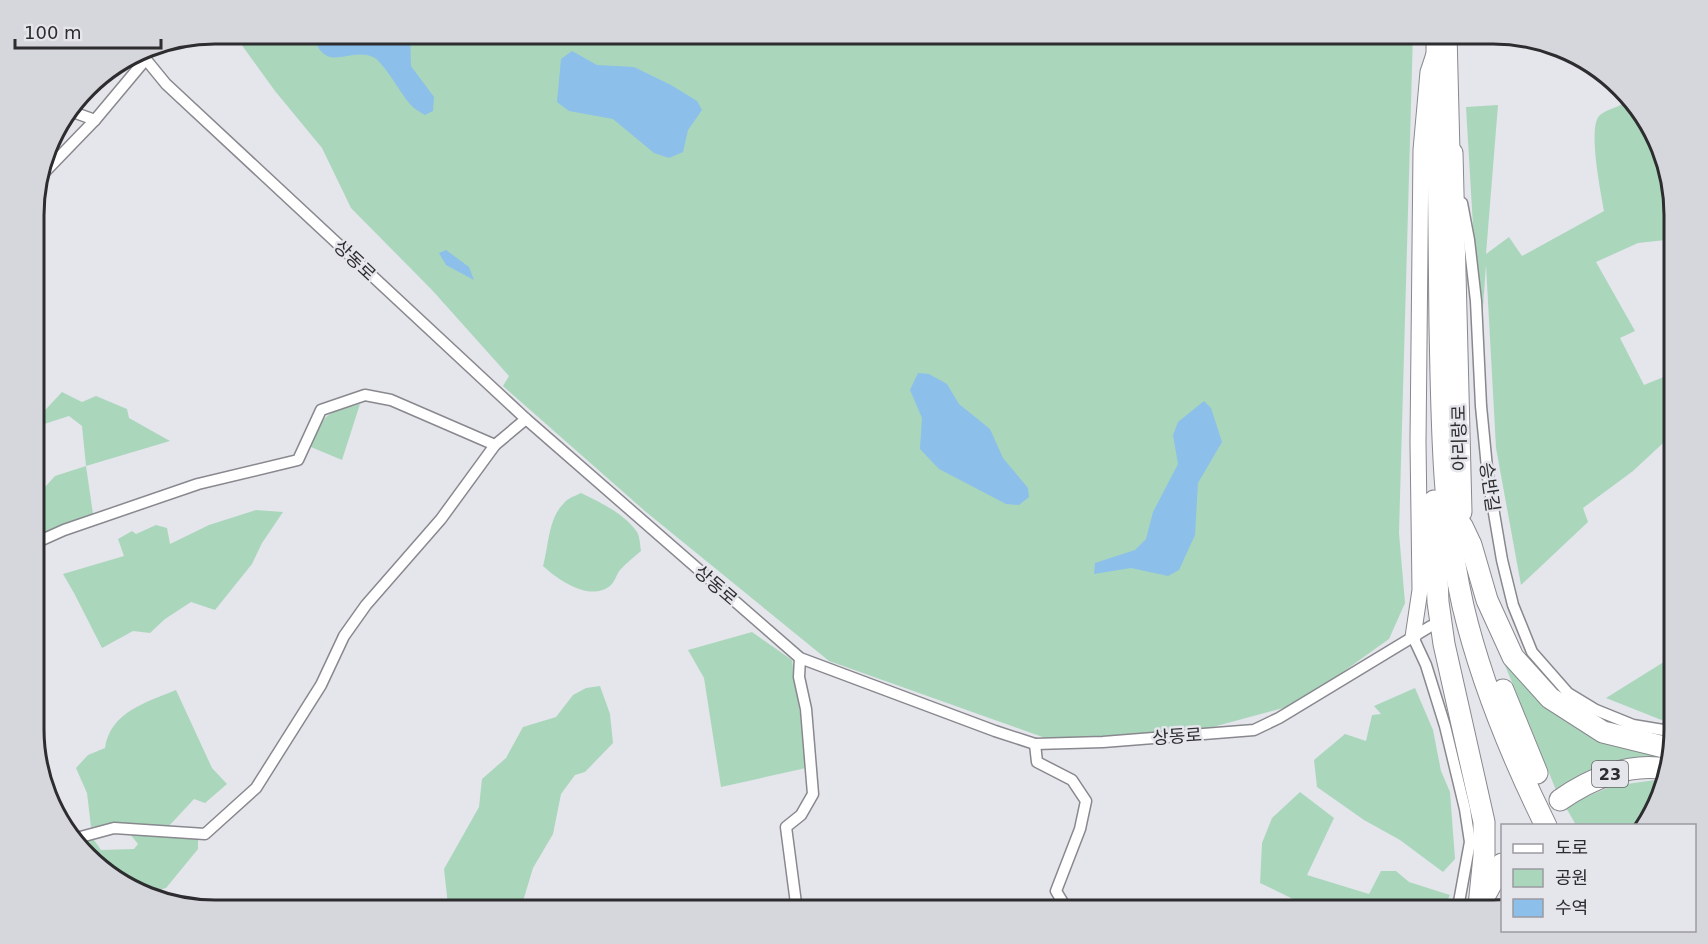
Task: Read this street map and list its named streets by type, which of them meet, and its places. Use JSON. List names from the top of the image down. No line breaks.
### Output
{"streets":{"highway":["아리랑로","23"],"street":["상동로","승반길"]},"crossings":[["아리랑로","승반길"]],"legend":["도로","공원","수역"],"scale_bar":"100 m"}
